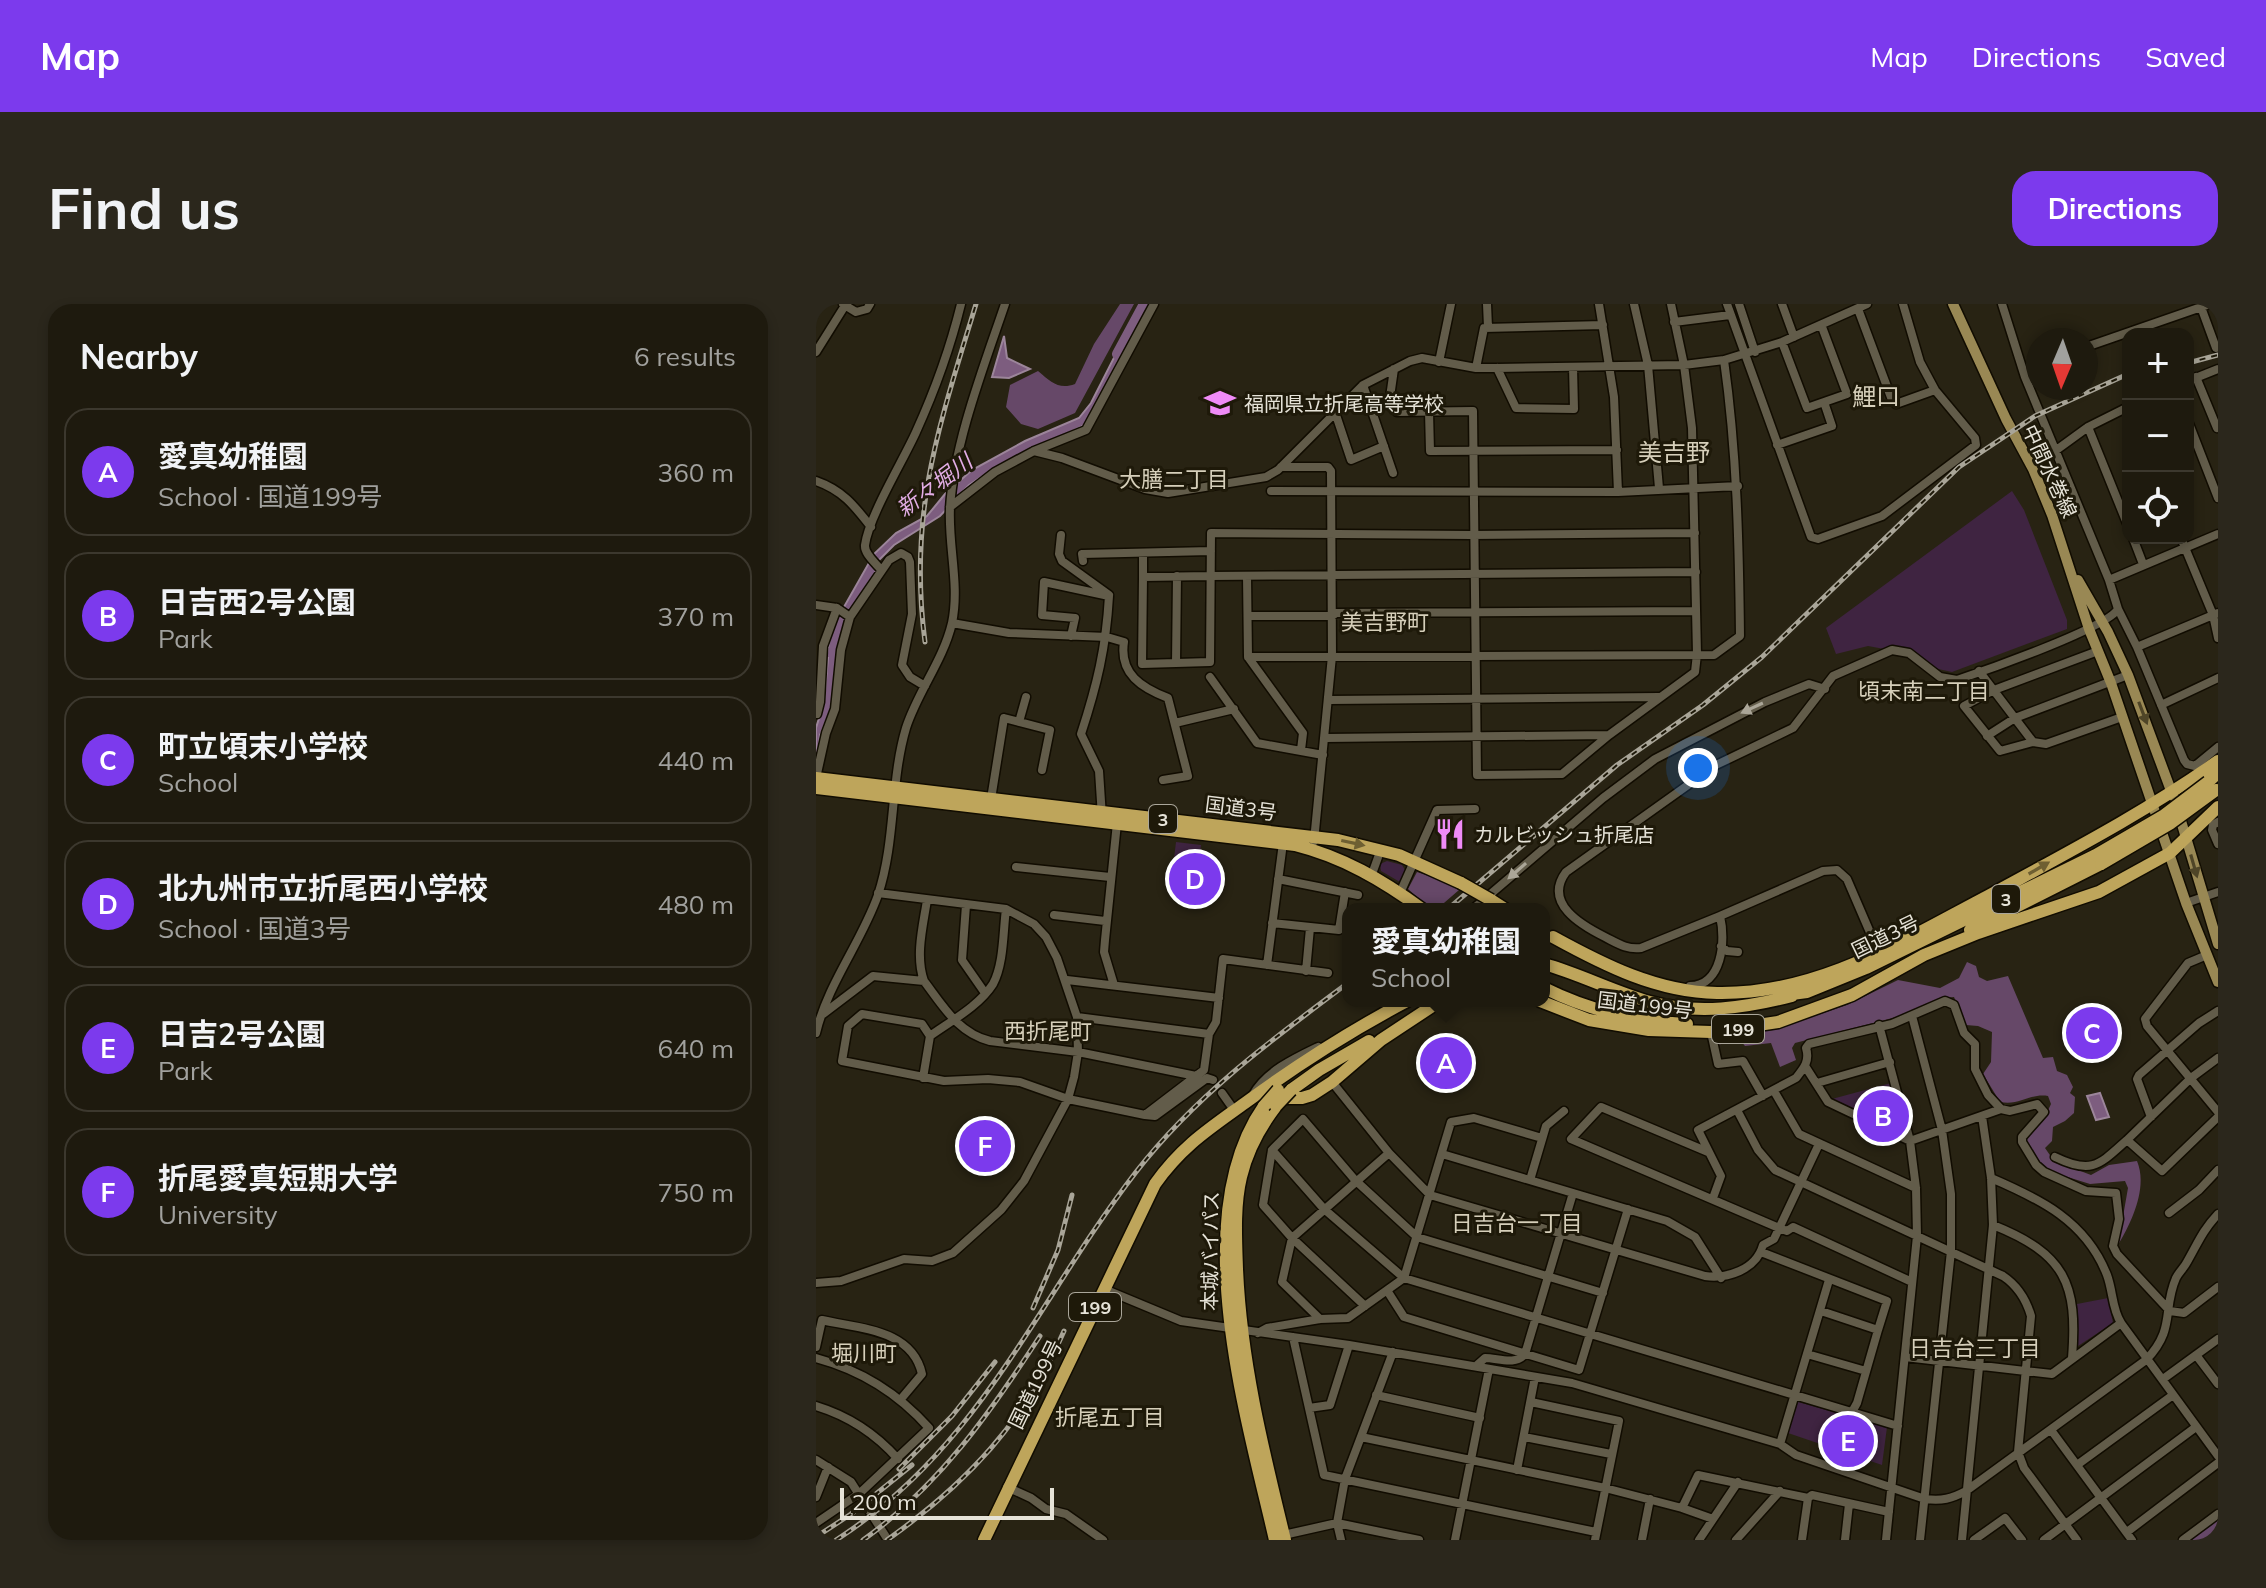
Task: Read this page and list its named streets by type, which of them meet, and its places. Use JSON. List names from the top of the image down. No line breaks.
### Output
{"streets":{"highway":["国道3号","3","国道199号","199","本城バイパス"],"main road":["中間水巻線"]},"crossings":[["国道3号","国道199号"],["国道199号","本城バイパス"]],"districts":["鯉口","美吉野","大膳二丁目","美吉野町","頃末南二丁目","西折尾町","日吉台一丁目","日吉台三丁目","堀川町","折尾五丁目"],"water":["新々堀川"],"places":{"school or university":["福岡県立折尾高等学校"],"restaurant":["カルビッシュ折尾店"]},"scale_bar":"200 m","north":"bottom","page":{"header":"Map","nav":["Map","Directions","Saved"],"buttons":"Directions","title":"Find us","heading":["Nearby","6 results"],"map_buttons":["+","−"],"list":[{"mark":"A","name":"愛真幼稚園","note":"School · 国道199号","value":"360 m"},{"mark":"B","name":"日吉西2号公園","note":"Park","value":"370 m"},{"mark":"C","name":"町立頃末小学校","note":"School","value":"440 m"},{"mark":"D","name":"北九州市立折尾西小学校","note":"School · 国道3号","value":"480 m"},{"mark":"E","name":"日吉2号公園","note":"Park","value":"640 m"},{"mark":"F","name":"折尾愛真短期大学","note":"University","value":"750 m"}],"pins":["D","C","A","B","F","E"],"popup":["愛真幼稚園","School"],"scale":"200 m"}}
